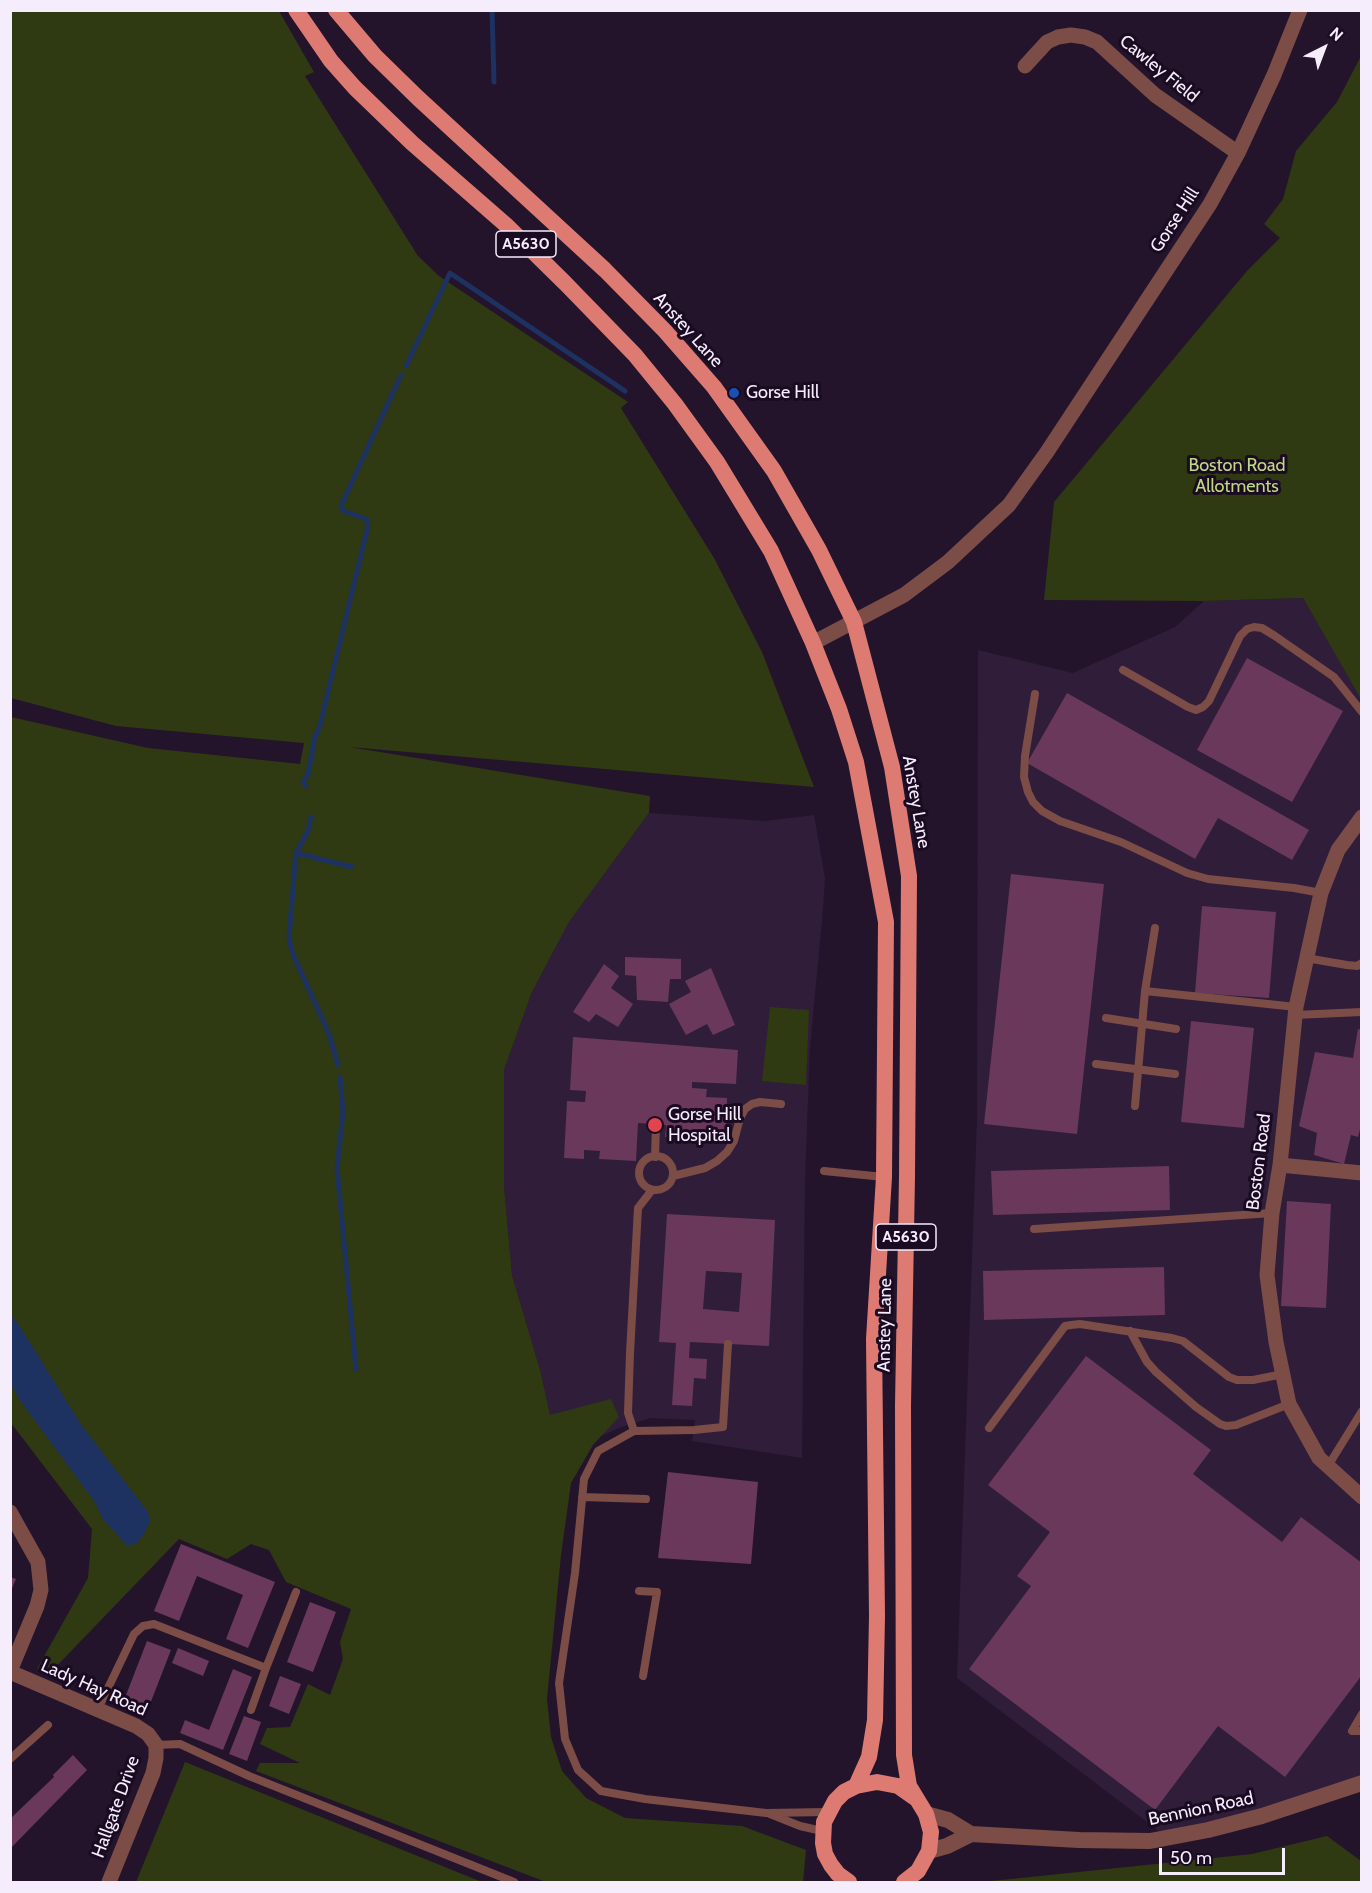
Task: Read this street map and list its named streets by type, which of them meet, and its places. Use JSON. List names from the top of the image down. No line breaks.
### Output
{"streets":{"main road":["A5630","Anstey Lane"],"street":["Cawley Field","Gorse Hill","Boston Road","Lady Hay Road","Hallgate Drive","Bennion Road"]},"crossings":[["Cawley Field","Gorse Hill"],["Gorse Hill","A5630"],["Gorse Hill","Anstey Lane"],["A5630","Anstey Lane"],["Anstey Lane","Bennion Road"],["Lady Hay Road","Hallgate Drive"]],"parks":["Boston Road Allotments"],"places":["Gorse Hill","Gorse Hill Hospital"],"scale_bar":"50 m","north":"top right"}
